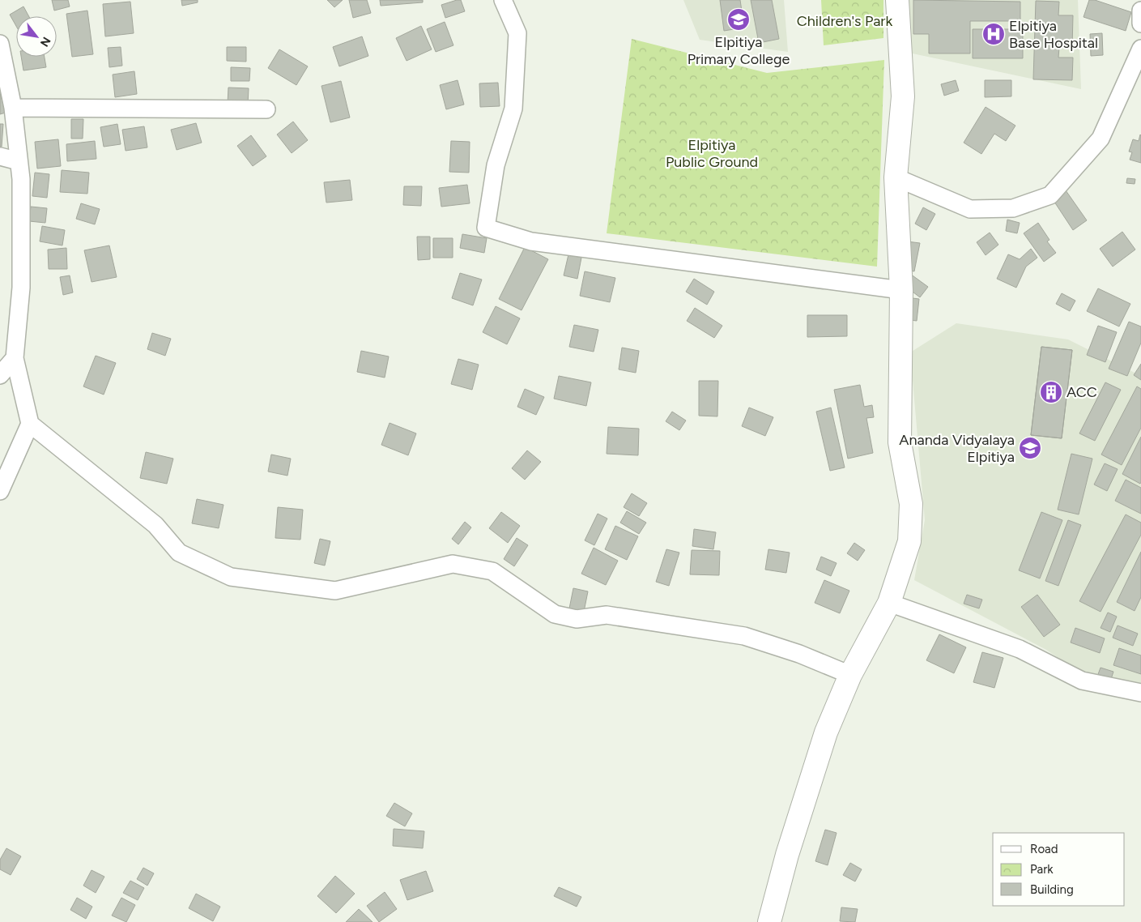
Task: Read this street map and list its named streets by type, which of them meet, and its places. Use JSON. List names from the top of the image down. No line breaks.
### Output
{"parks":["Children's Park","Elpitiya Public Ground"],"places":{"school or university":["Elpitiya Primary College","Ananda Vidyalaya Elpitiya"],"hospital":["Elpitiya Base Hospital"],"building":["ACC"]},"legend":["Road","Park","Building"],"north":"bottom right"}
